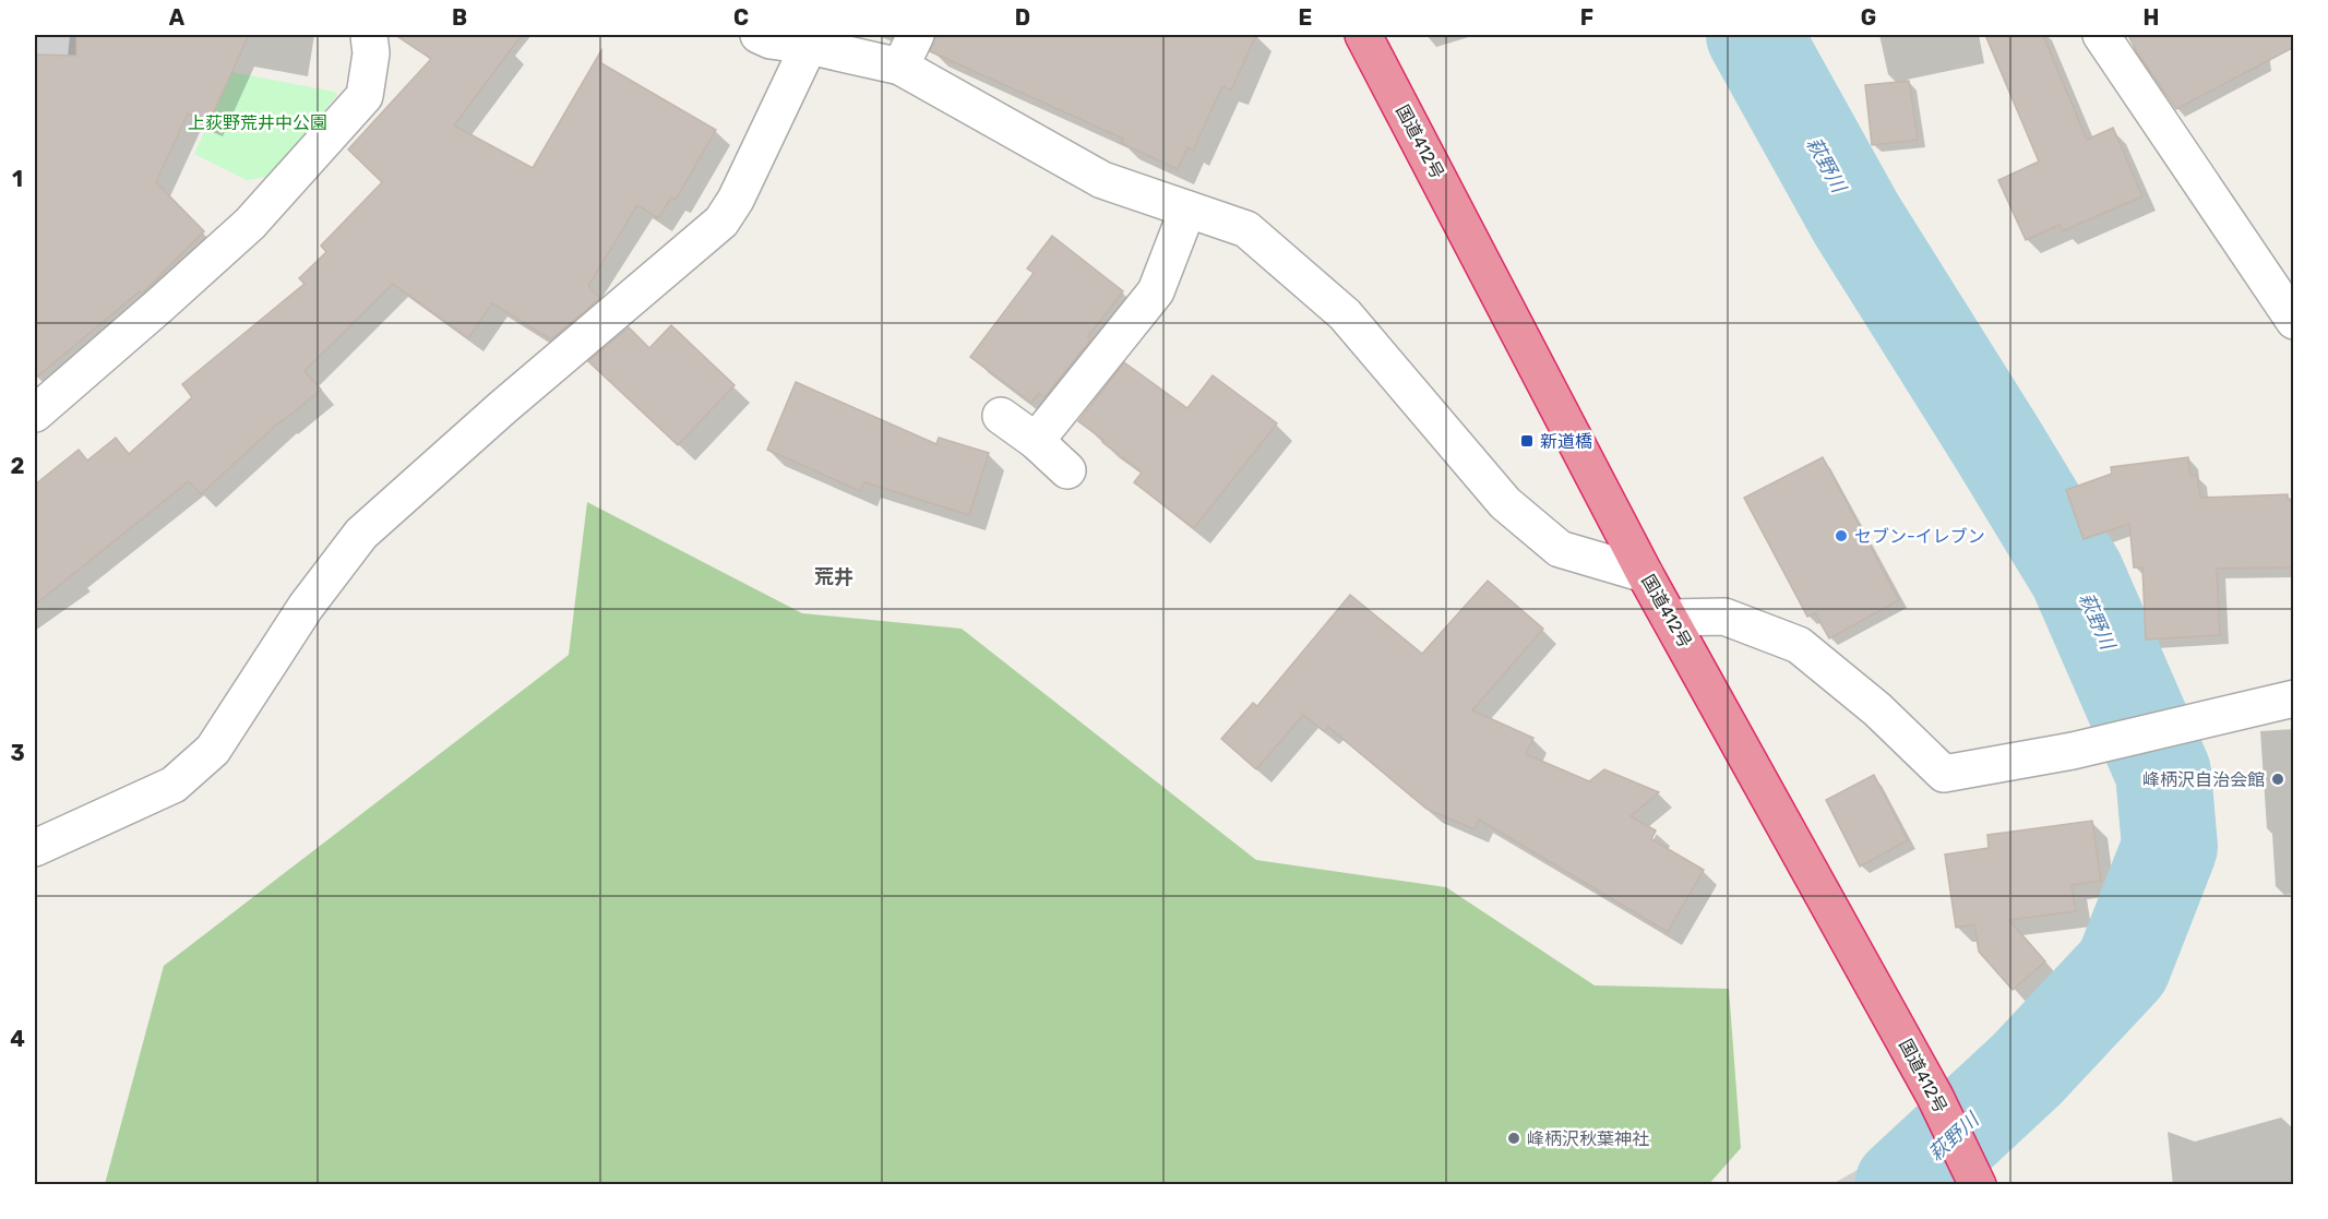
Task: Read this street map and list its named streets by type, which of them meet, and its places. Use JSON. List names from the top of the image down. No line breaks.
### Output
{"streets":{"highway":["国道412号"]},"districts":["荒井"],"water":["萩野川"],"parks":["上荻野荒井中公園"],"places":{"transit":["新道橋"],"other":["セブン-イレブン","峰柄沢自治会館","峰柄沢秋葉神社"]},"grid":{"columns":["A","B","C","D","E","F","G","H"],"rows":["1","2","3","4"]}}
